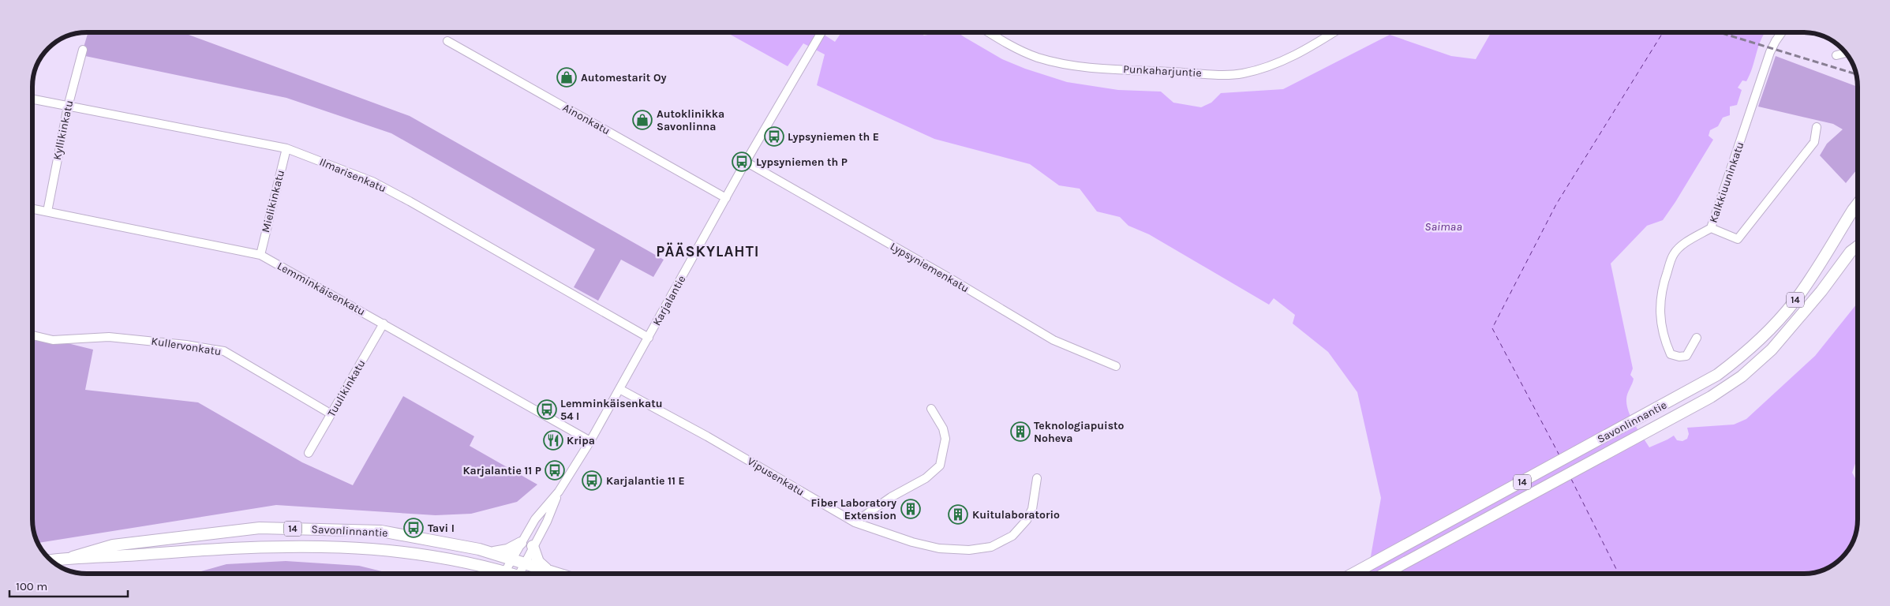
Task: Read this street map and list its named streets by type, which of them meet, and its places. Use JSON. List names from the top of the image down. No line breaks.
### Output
{"streets":{"highway":["14","Savonlinnantie"],"street":["Punkaharjuntie","Ainonkatu","Kyllikinkatu","Ilmarisenkatu","Kalkkiuuninkatu","Mielikinkatu","Lypsyniemenkatu","Lemminkäisenkatu","Karjalantie","Kullervonkatu","Tuulikinkatu","Vipusenkatu"]},"crossings":[["Ainonkatu","Karjalantie"],["Kyllikinkatu","Ilmarisenkatu"],["Kyllikinkatu","Lemminkäisenkatu"],["Ilmarisenkatu","Mielikinkatu"],["Ilmarisenkatu","Karjalantie"],["Mielikinkatu","Lemminkäisenkatu"],["Lypsyniemenkatu","Karjalantie"],["Lemminkäisenkatu","Karjalantie"],["Lemminkäisenkatu","Tuulikinkatu"],["Karjalantie","Savonlinnantie"],["Karjalantie","Vipusenkatu"],["Kullervonkatu","Tuulikinkatu"]],"districts":["PÄÄSKYLAHTI"],"water":["Saimaa"],"places":{"shop":["Automestarit Oy","Autoklinikka Savonlinna"],"bus stop":["Lypsyniemen th E","Lypsyniemen th P","Lemminkäisenkatu 54 I","Karjalantie 11 P","Karjalantie 11 E","Tavi I"],"building":["Teknologiapuisto Noheva","Fiber Laboratory Extension","Kuitulaboratorio"],"restaurant":["Kripa"]},"scale_bar":"100 m"}
